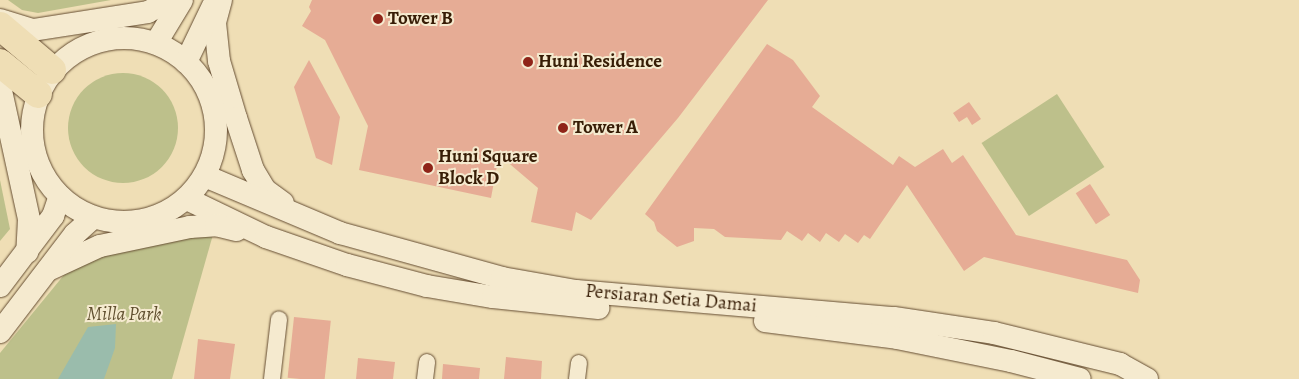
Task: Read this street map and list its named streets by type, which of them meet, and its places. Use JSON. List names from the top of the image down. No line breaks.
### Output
{"streets":{"street":["Persiaran Setia Damai"]},"parks":["Milla Park"],"places":["Tower B","Huni Residence","Tower A","Huni Square Block D"]}
